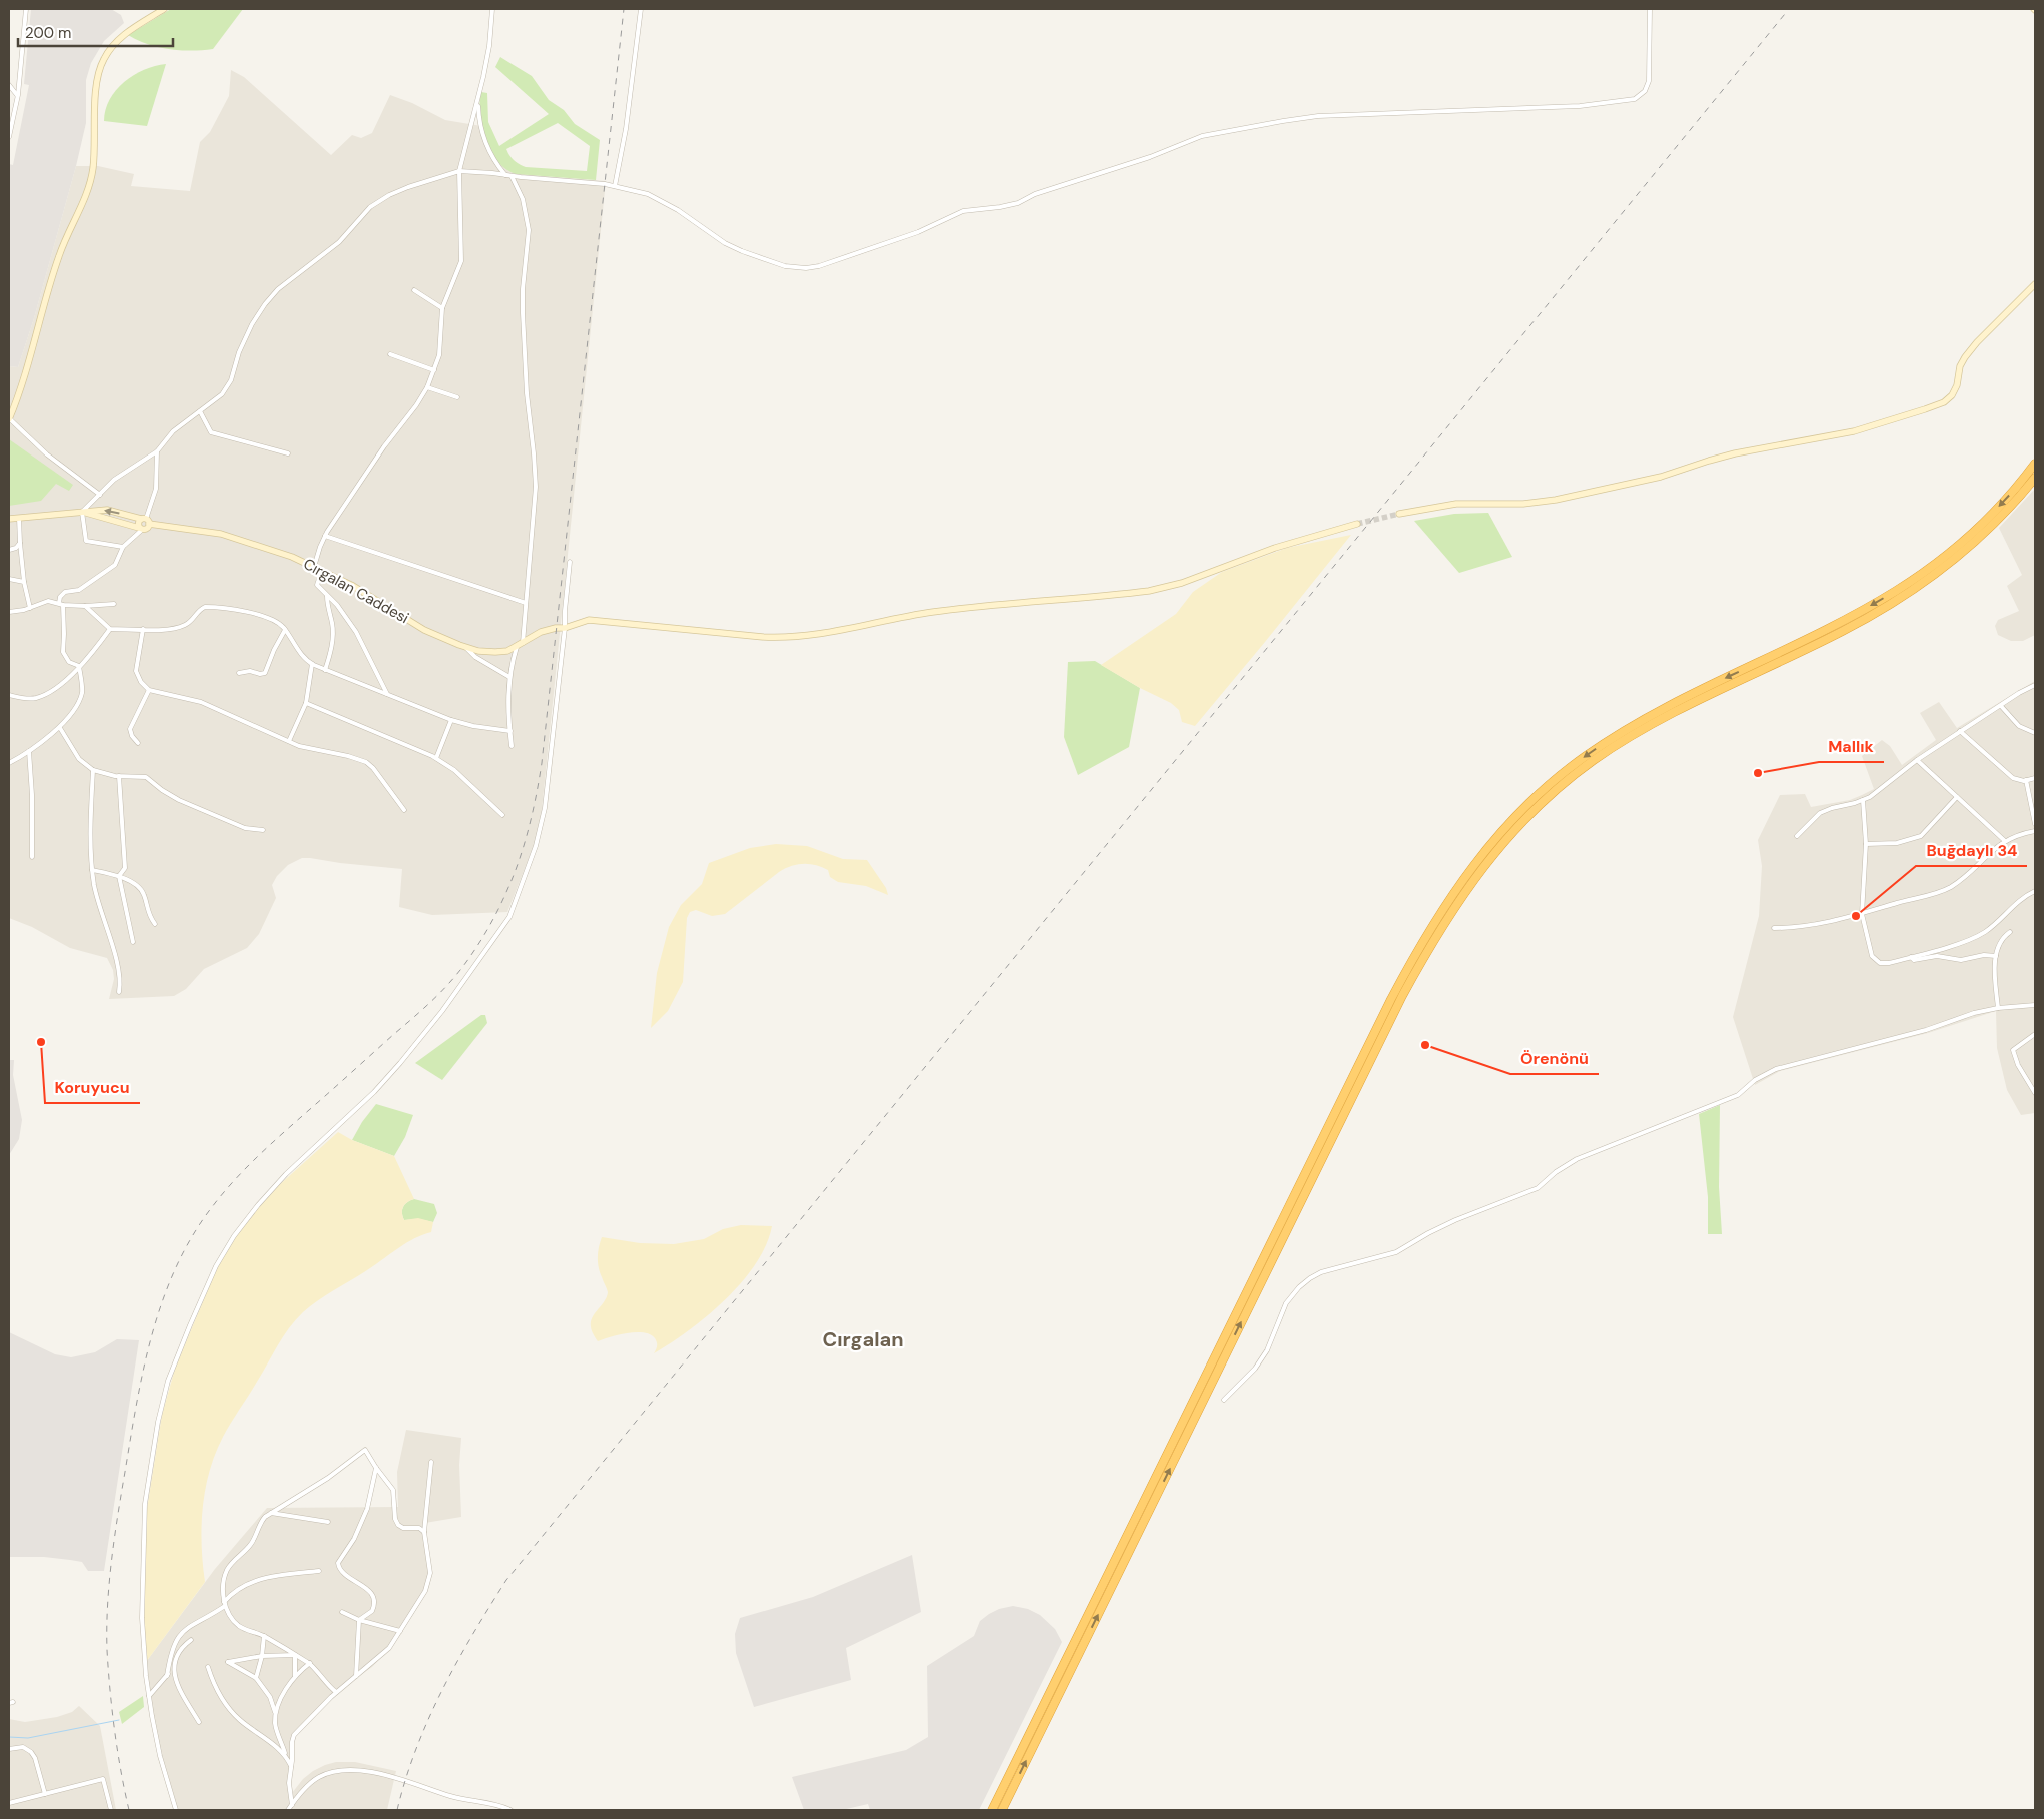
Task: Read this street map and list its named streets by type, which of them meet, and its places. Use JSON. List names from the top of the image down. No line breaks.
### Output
{"streets":{"street":["Cırgalan Caddesi"]},"districts":["Cırgalan"],"places":["Mallık","Buğdaylı 34","Koruyucu","Örenönü"],"scale_bar":"200 m"}
